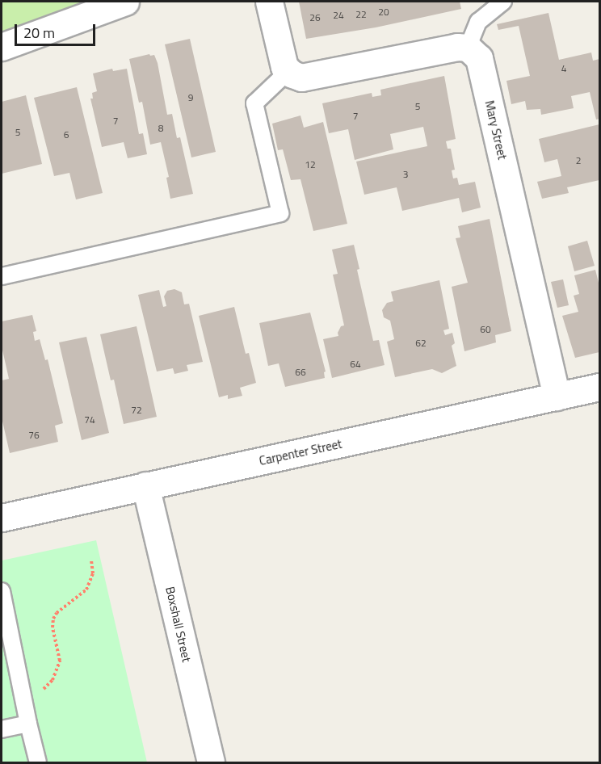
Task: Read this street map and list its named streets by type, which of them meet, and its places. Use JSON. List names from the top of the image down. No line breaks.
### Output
{"streets":{"street":["Mary Street","Carpenter Street","Boxshall Street"]},"crossings":[["Mary Street","Carpenter Street"],["Carpenter Street","Boxshall Street"]],"house_numbers":["20","22","24","26","4","9","5","7","7","8","5","6","2","12","3","60","62","64","66","72","74","76"],"scale_bar":"20 m"}
